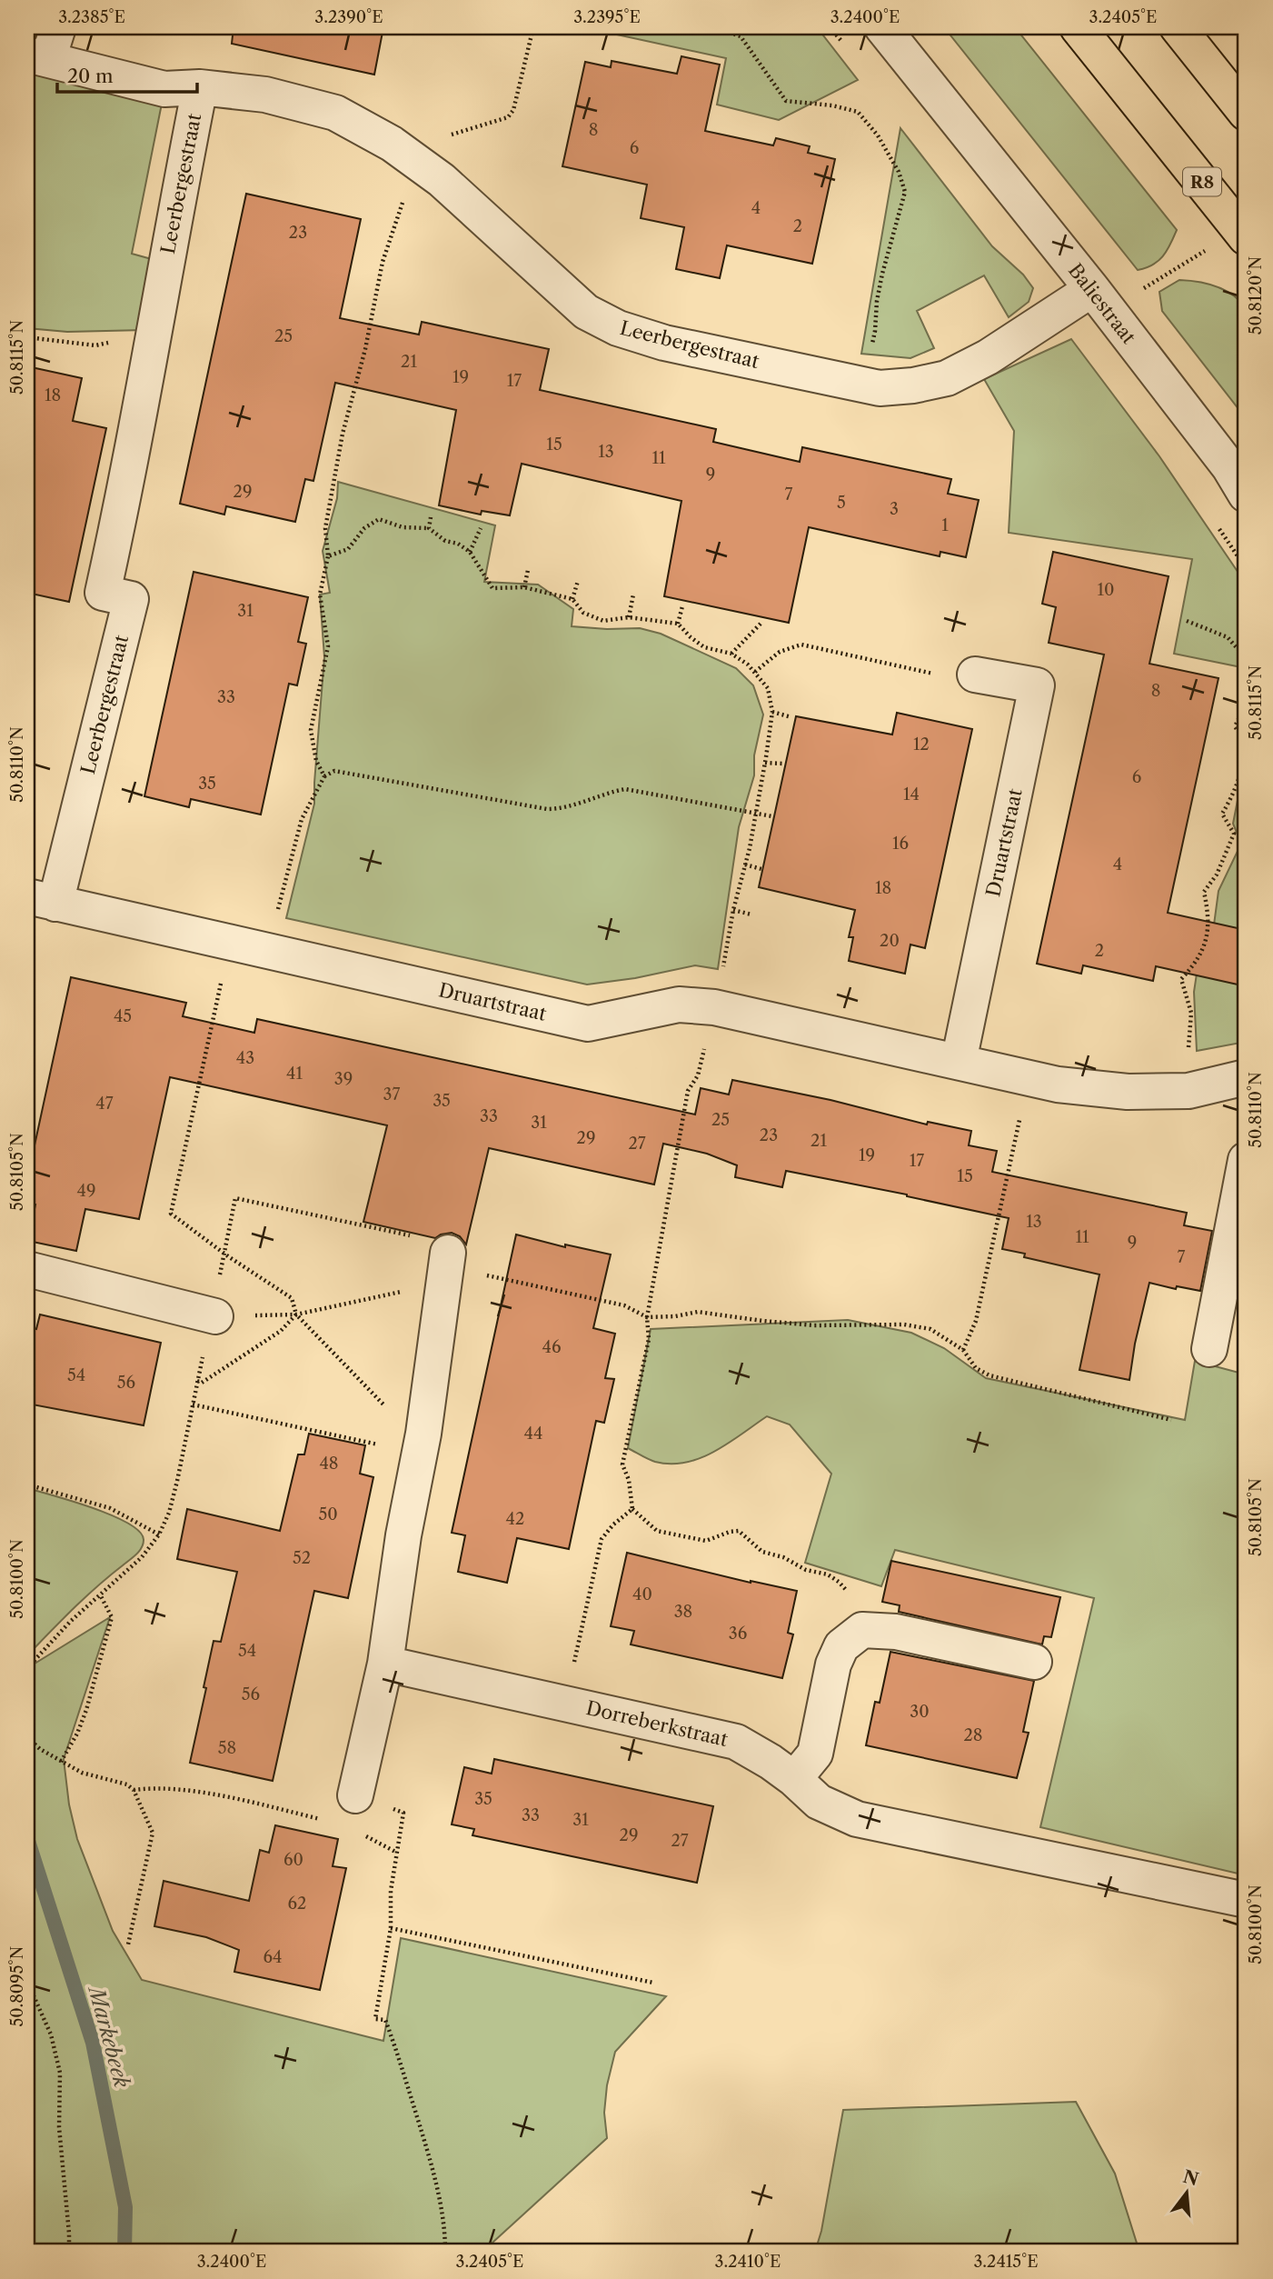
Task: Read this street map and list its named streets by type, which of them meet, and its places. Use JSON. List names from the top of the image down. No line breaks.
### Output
{"streets":{"highway":["R8"],"street":["Leerbergestraat","Baliestraat","Druartstraat","Dorreberkstraat"]},"crossings":[["Leerbergestraat","Baliestraat"],["Leerbergestraat","Druartstraat"]],"water":["Markebeek"],"house_numbers":["8","6","4","2","23","25","21","19","17","18","15","13","11","9","29","7","5","3","1","10","31","8","33","12","6","35","14","16","4","18","20","2","45","43","41","39","37","35","47","33","25","31","23","29","21","27","19","17","15","49","13","11","9","7","46","54","56","44","48","50","42","52","40","38","36","54","56","30","28","58","35","33","31","29","27","60","62","64"],"scale_bar":"20 m","north":"top","coordinates":["3.2385°E","3.2390°E","3.2395°E","3.2400°E","3.2405°E","50.8120°N","50.8115°N","50.8110°N","50.8105°N","50.8100°N","50.8095°N","3.2410°E","3.2415°E"]}
